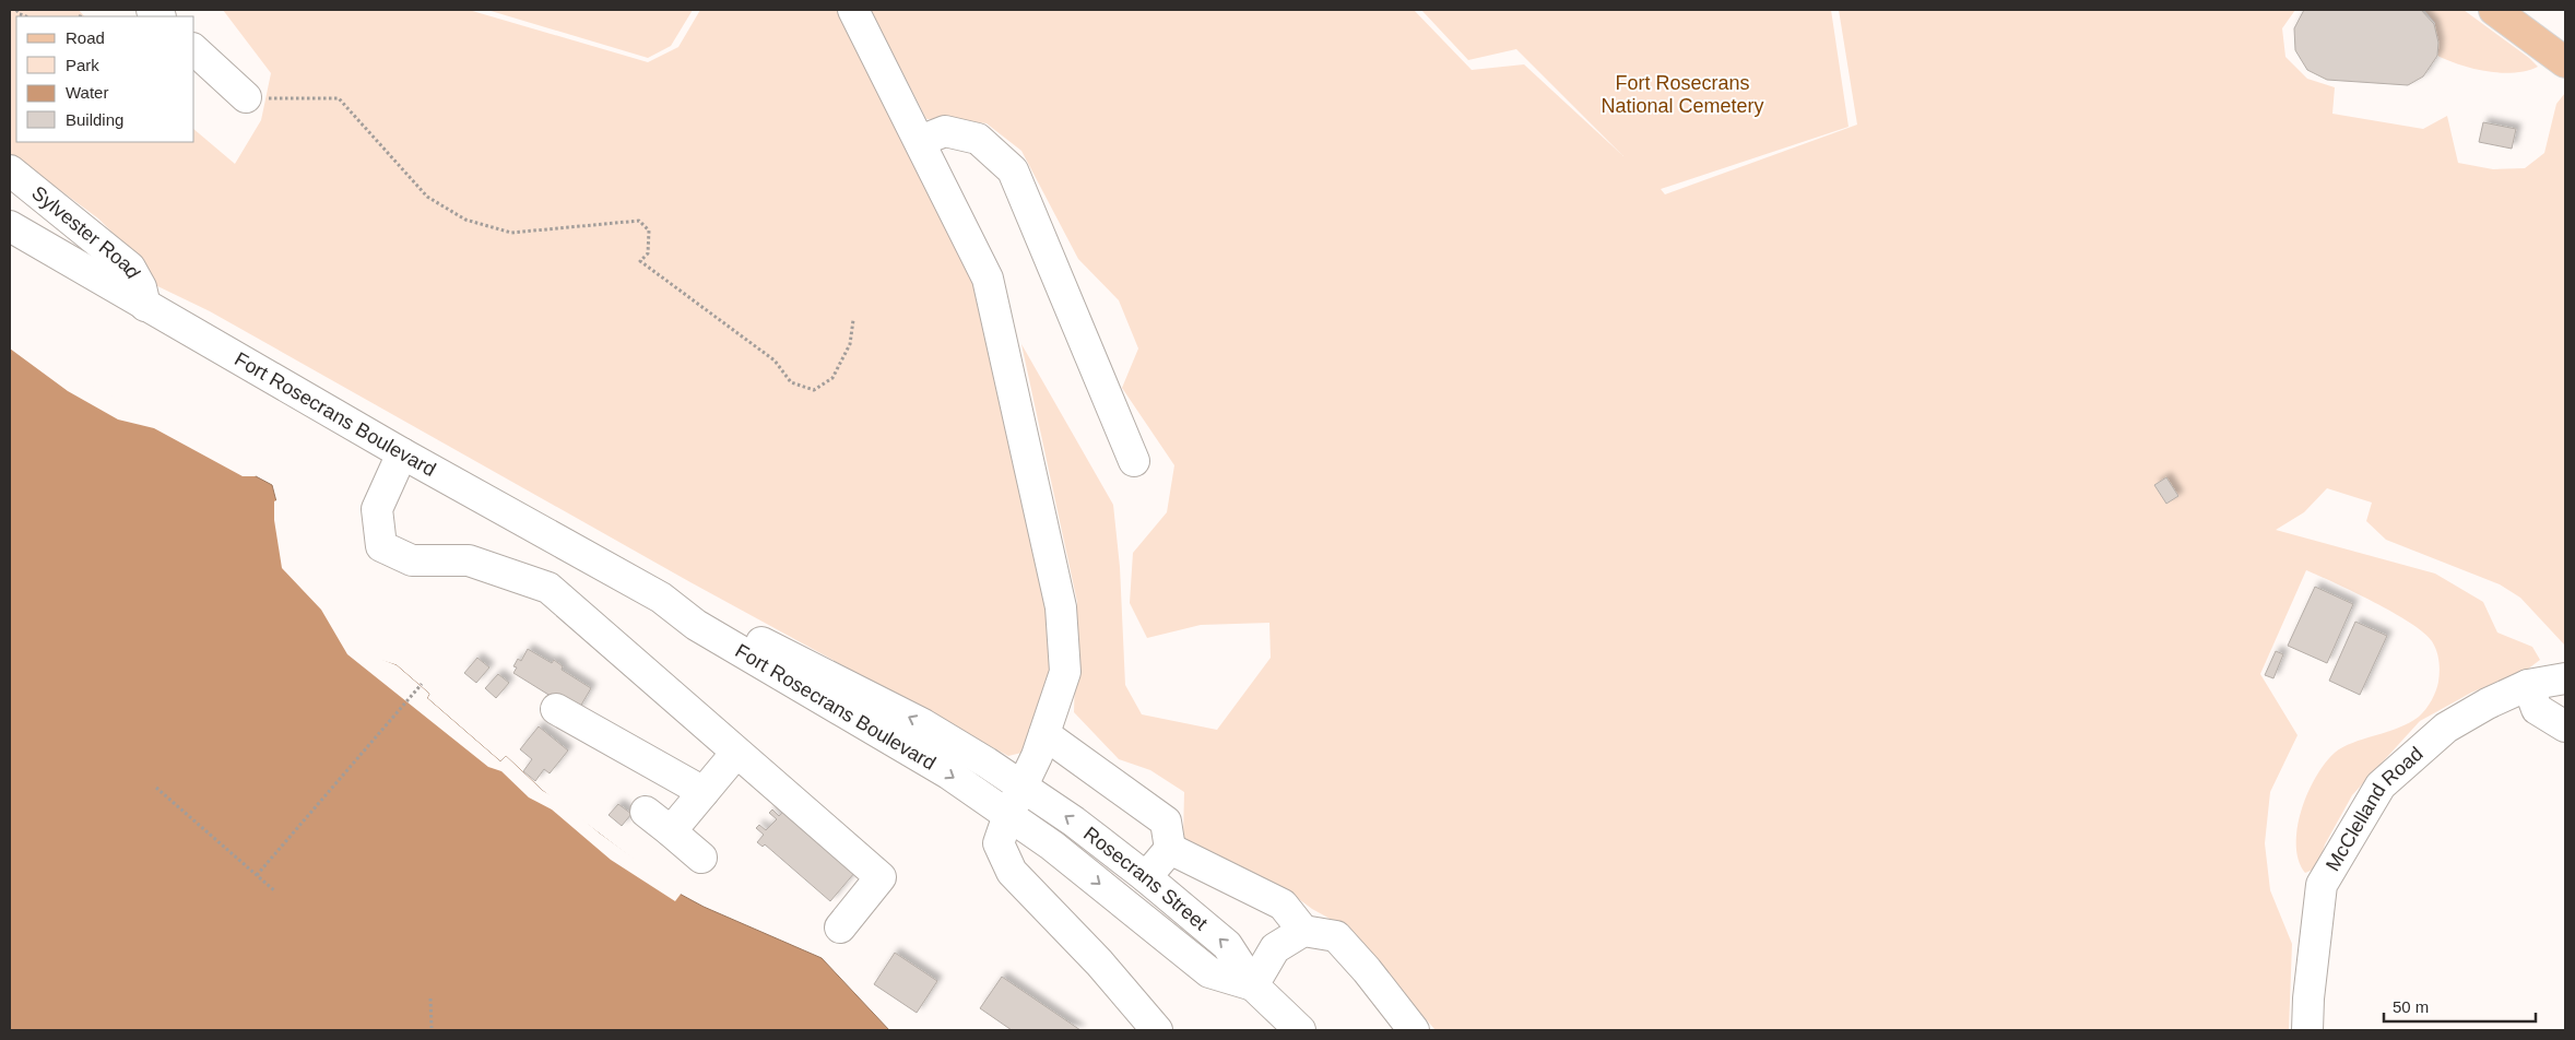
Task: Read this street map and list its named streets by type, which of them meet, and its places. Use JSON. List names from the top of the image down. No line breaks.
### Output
{"streets":{"street":["Sylvester Road","Fort Rosecrans Boulevard","McClelland Road","Rosecrans Street"]},"crossings":[["Sylvester Road","Fort Rosecrans Boulevard"],["Fort Rosecrans Boulevard","Rosecrans Street"]],"parks":["Fort Rosecrans National Cemetery"],"legend":["Road","Park","Water","Building"],"scale_bar":"50 m"}
